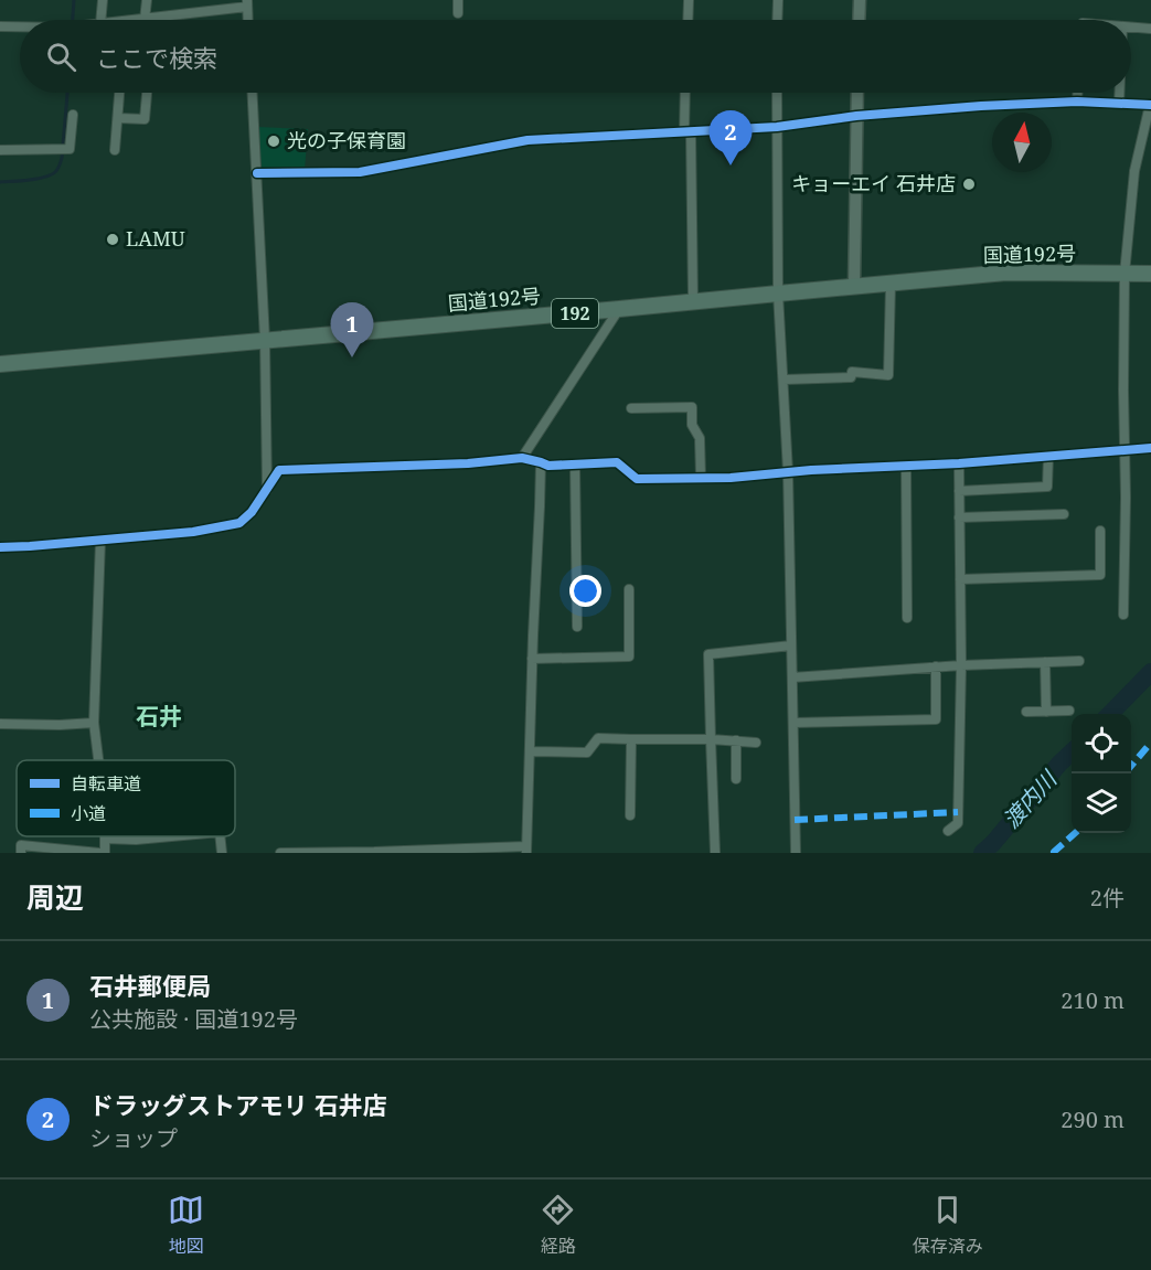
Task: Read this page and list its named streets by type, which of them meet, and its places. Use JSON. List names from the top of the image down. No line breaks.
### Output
{"streets":{"highway":["国道192号","192"]},"districts":["石井"],"water":["渡内川"],"places":["光の子保育園","キョーエイ 石井店","LAMU"],"legend":["自転車道","小道"],"north":"top","page":{"search":"ここで検索","pins":["2","1"],"heading":["周辺","2件"],"list":[{"mark":"1","name":"石井郵便局","note":"公共施設 · 国道192号","value":"210 m"},{"mark":"2","name":"ドラッグストアモリ 石井店","note":"ショップ","value":"290 m"}],"nav":["地図","経路","保存済み"]}}
